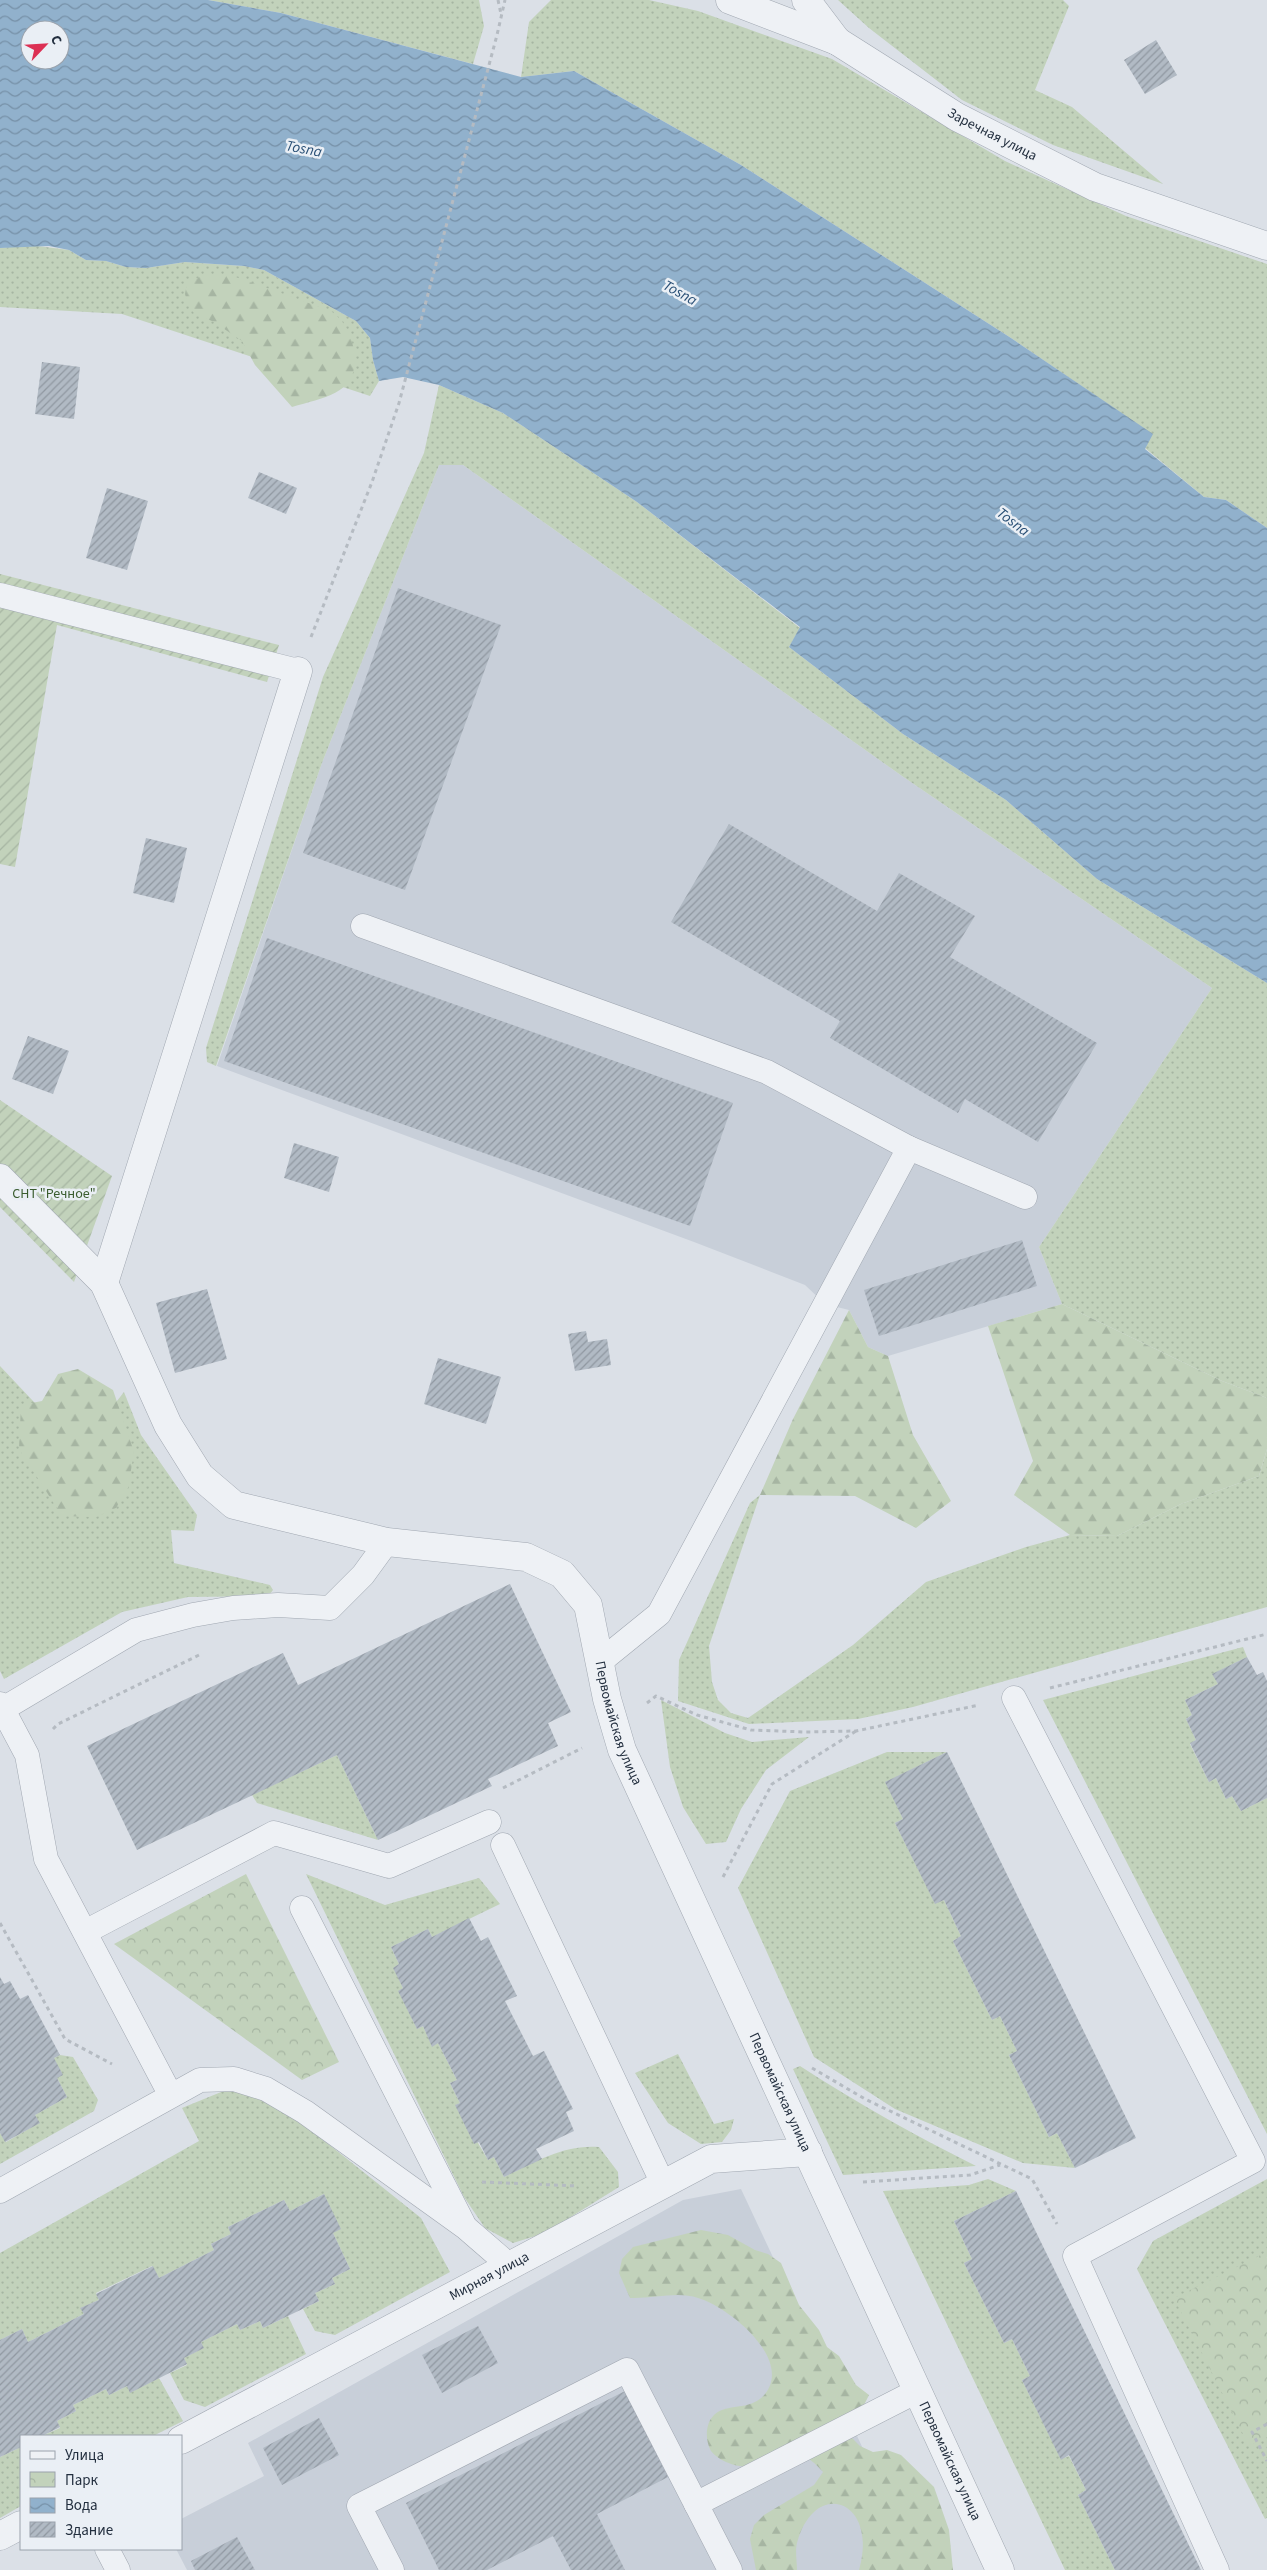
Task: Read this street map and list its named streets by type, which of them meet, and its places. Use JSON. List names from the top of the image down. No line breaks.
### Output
{"streets":{"street":["Заречная улица","Первомайская улица","Мирная улица"]},"crossings":[["Первомайская улица","Мирная улица"]],"water":["Tosna"],"parks":["СНТ \"Речное\""],"legend":["Улица","Парк","Вода","Здание"],"north":"top right"}
